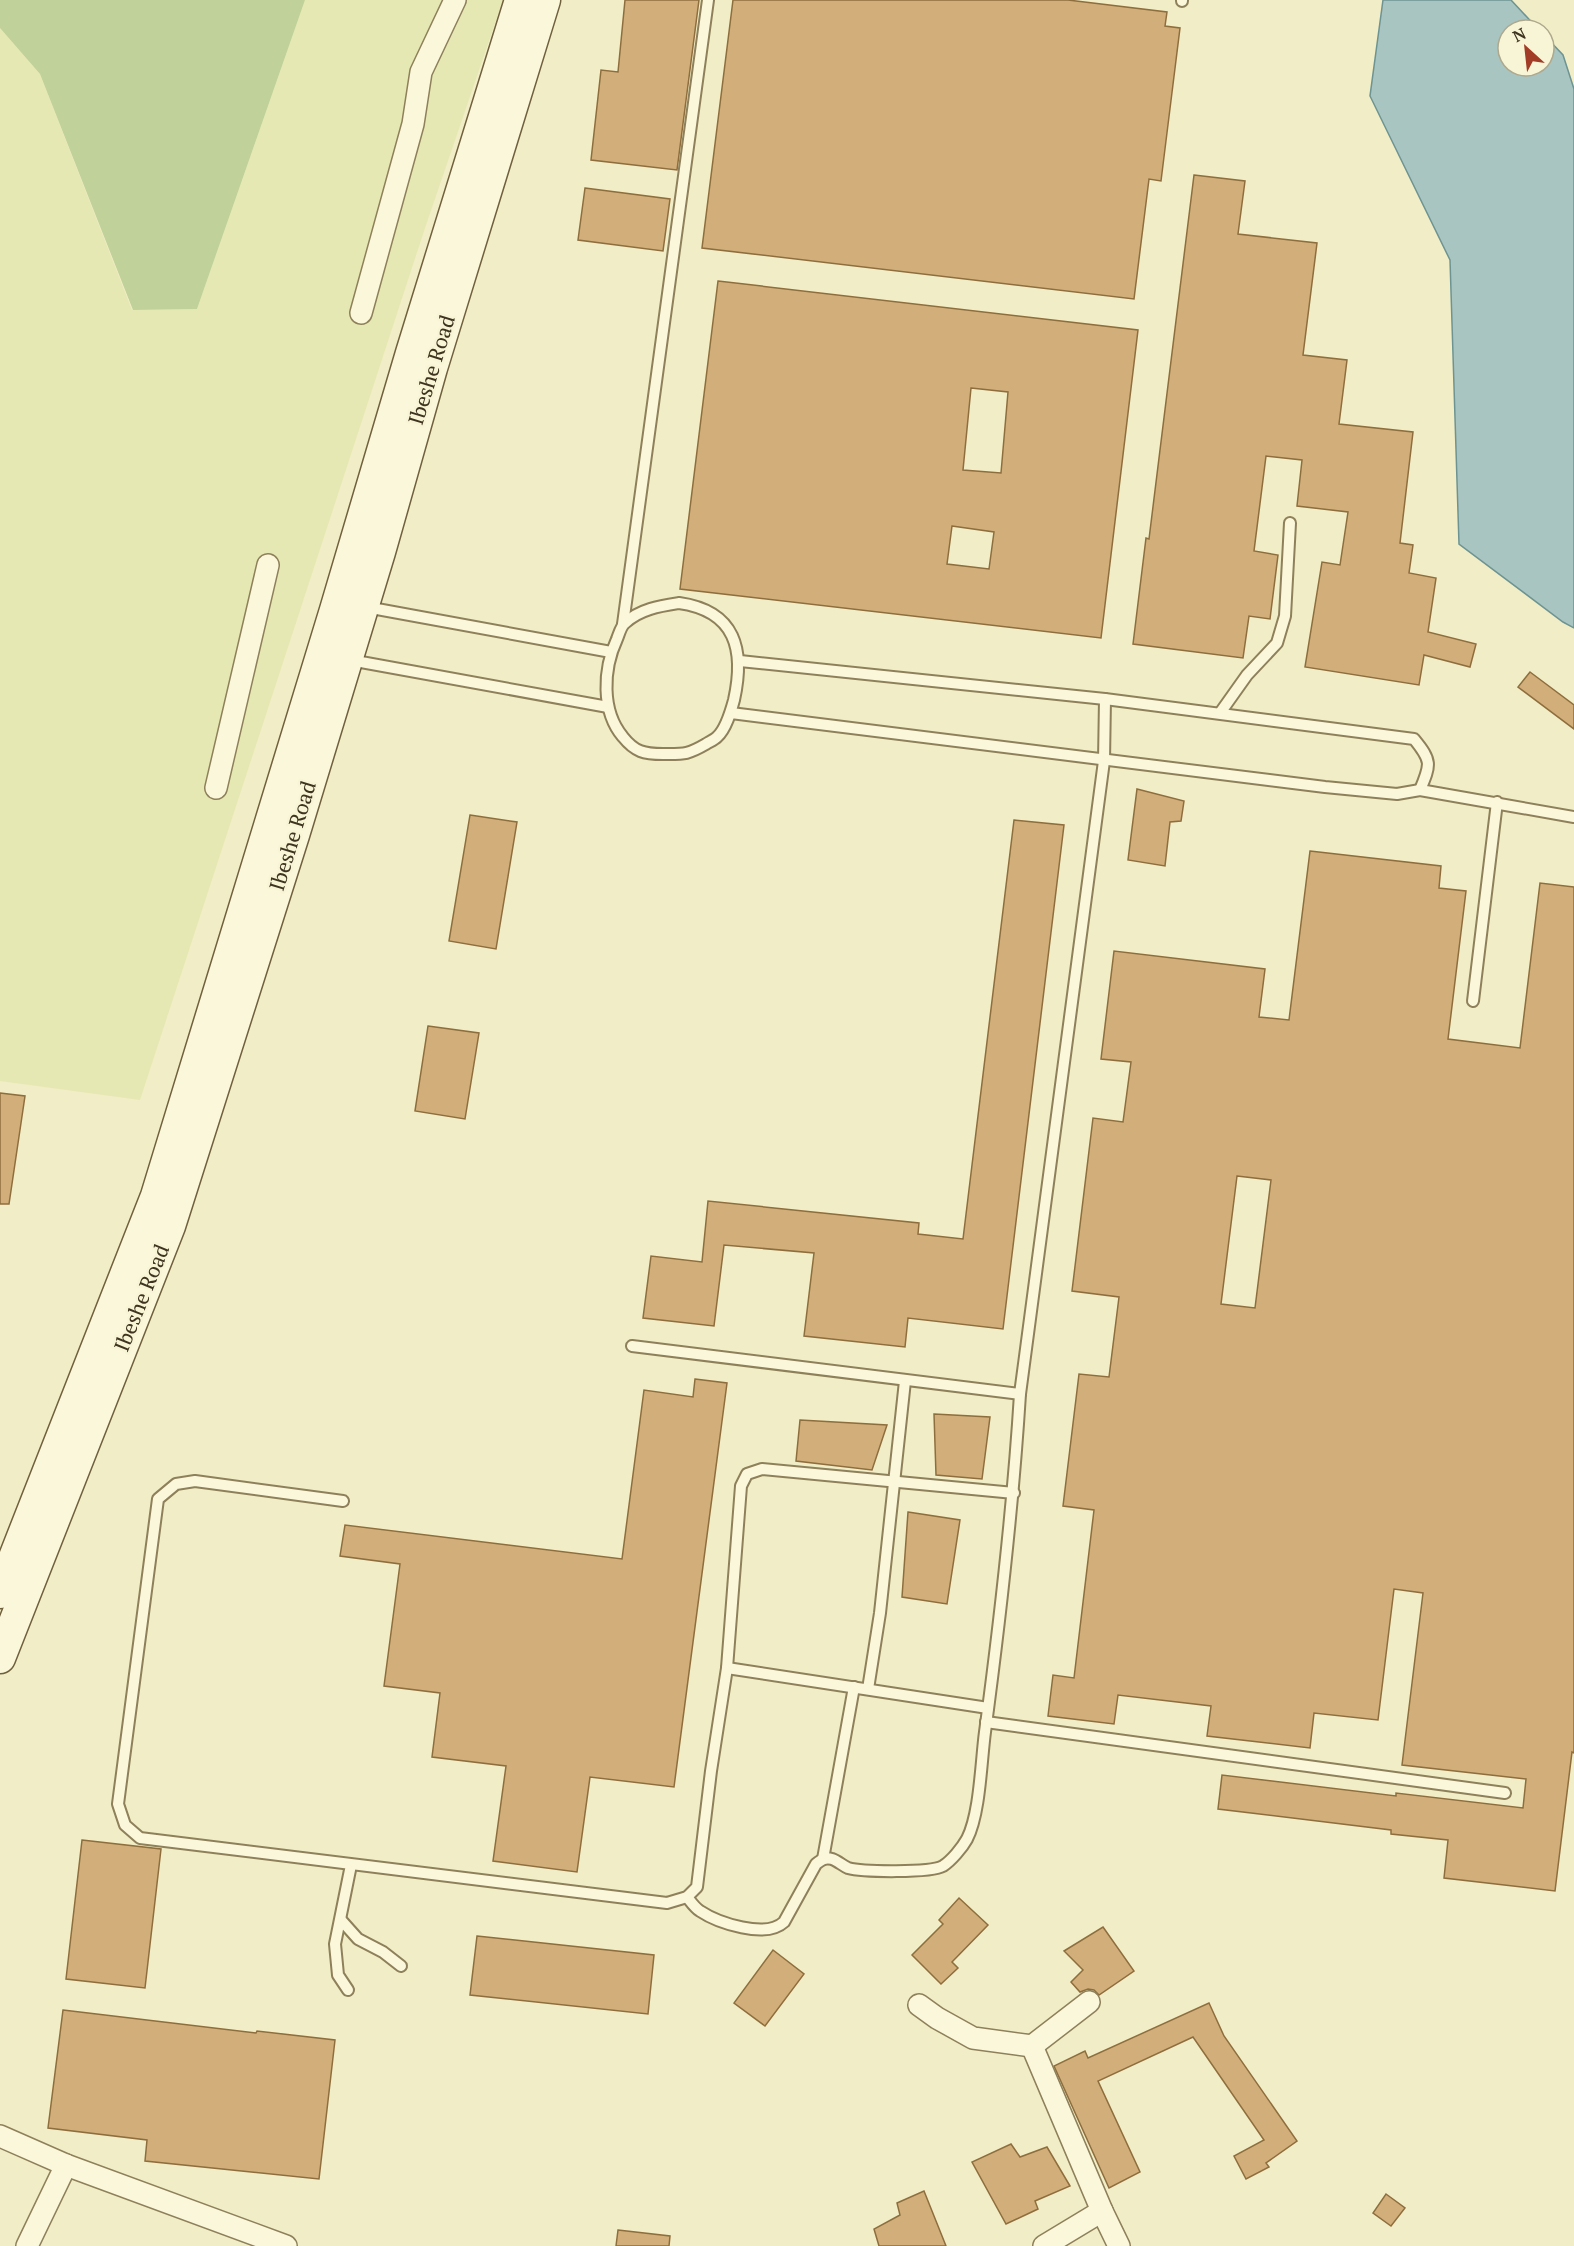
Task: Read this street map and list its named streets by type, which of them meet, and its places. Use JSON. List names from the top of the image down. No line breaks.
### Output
{"streets":{"main road":["Ibeshe Road"]},"north":"top left"}
